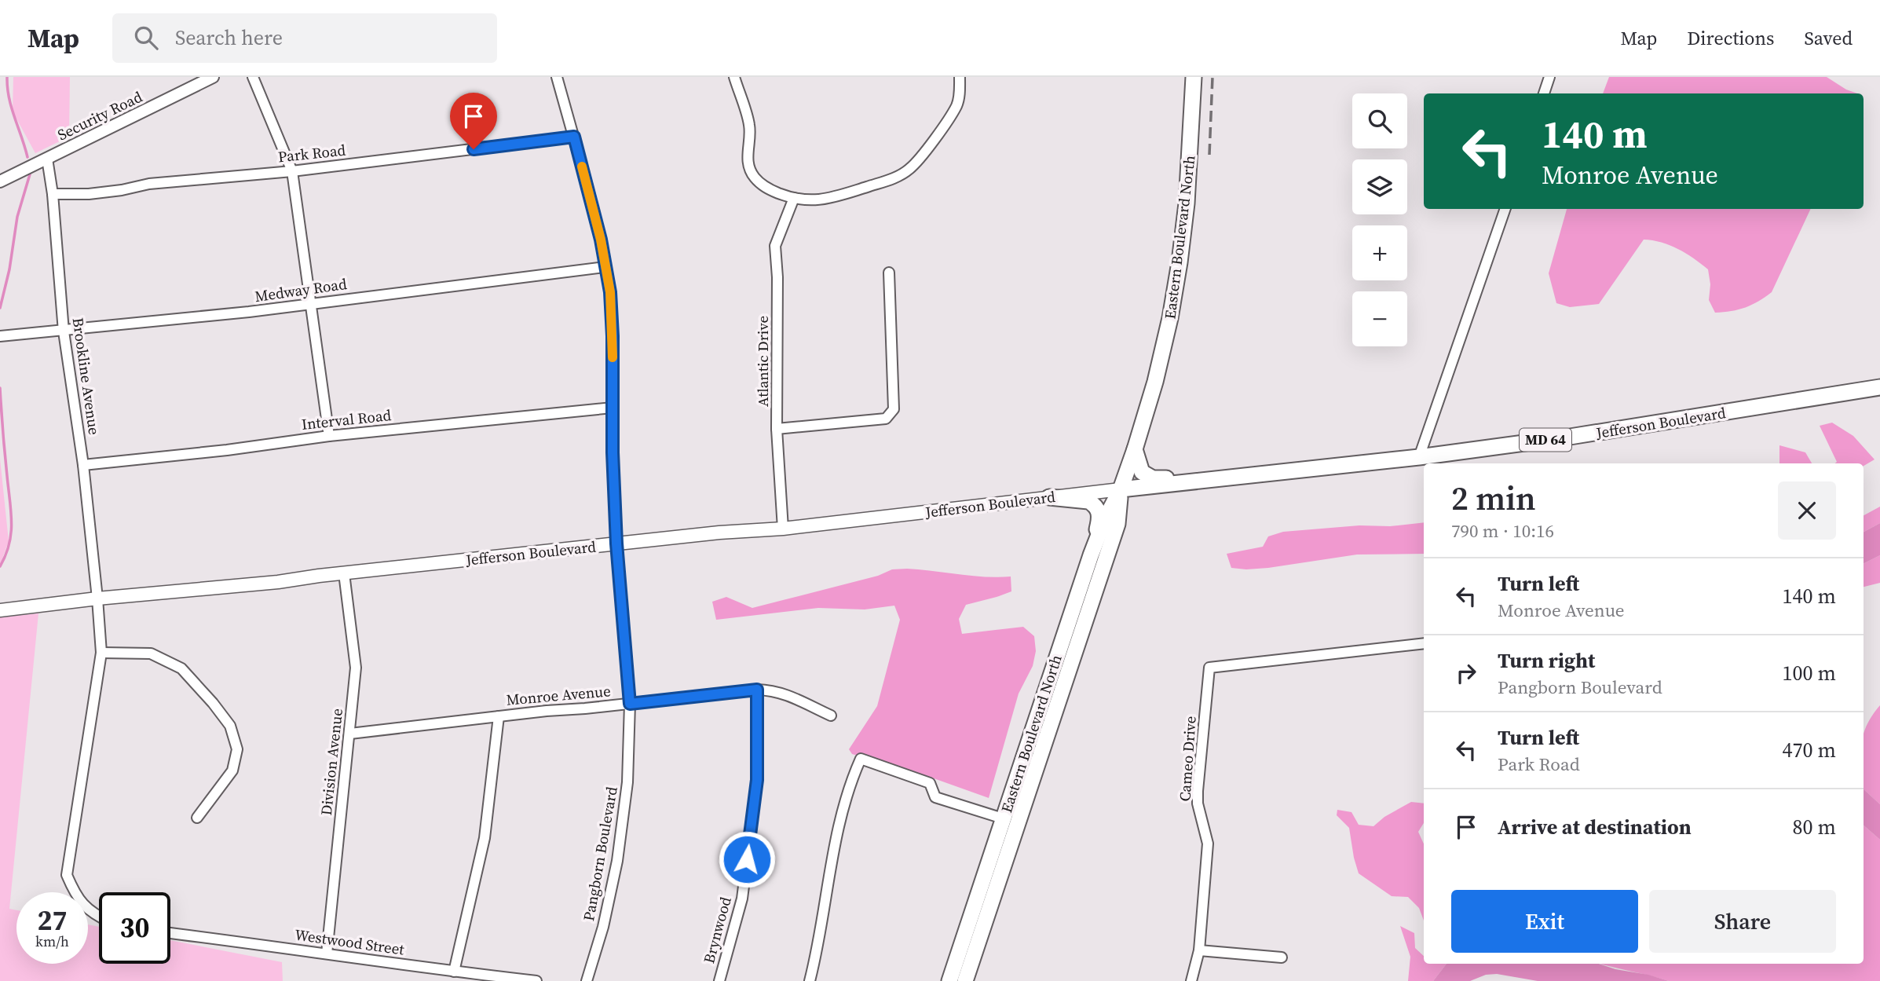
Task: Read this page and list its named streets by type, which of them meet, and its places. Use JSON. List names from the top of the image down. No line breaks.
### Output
{"streets":{"main road":["Eastern Boulevard North","Jefferson Boulevard","MD 64"],"street":["Security Road","Park Road","Medway Road","Atlantic Drive","Brookline Avenue","Interval Road","Monroe Avenue","Cameo Drive","Division Avenue","Pangborn Boulevard","Brynwood","Westwood Street"]},"crossings":[["Security Road","Brookline Avenue"],["Park Road","Brookline Avenue"],["Park Road","Pangborn Boulevard"],["Eastern Boulevard North","Jefferson Boulevard"],["Medway Road","Brookline Avenue"],["Medway Road","Pangborn Boulevard"],["Atlantic Drive","Jefferson Boulevard"],["Brookline Avenue","Interval Road"],["Brookline Avenue","Jefferson Boulevard"],["Brookline Avenue","MD 64"],["Interval Road","Pangborn Boulevard"],["Jefferson Boulevard","MD 64"],["Jefferson Boulevard","Division Avenue"],["Jefferson Boulevard","Pangborn Boulevard"],["Monroe Avenue","Division Avenue"],["Monroe Avenue","Pangborn Boulevard"],["Monroe Avenue","Brynwood"],["Division Avenue","Westwood Street"]],"page":{"header":"Map","search":"Search here","nav":["Map","Directions","Saved"],"map_buttons":["+","−"],"turn":["140 m","Monroe Avenue"],"heading":["2 min","790 m · 10:16"],"list":[{"name":"Turn left","note":"Monroe Avenue","value":"140 m"},{"name":"Turn right","note":"Pangborn Boulevard","value":"100 m"},{"name":"Turn left","note":"Park Road","value":"470 m"},{"name":"Arrive at destination","value":"80 m"}],"buttons":["Exit","Share"],"speed":"27 km/h","limit":"30"}}
